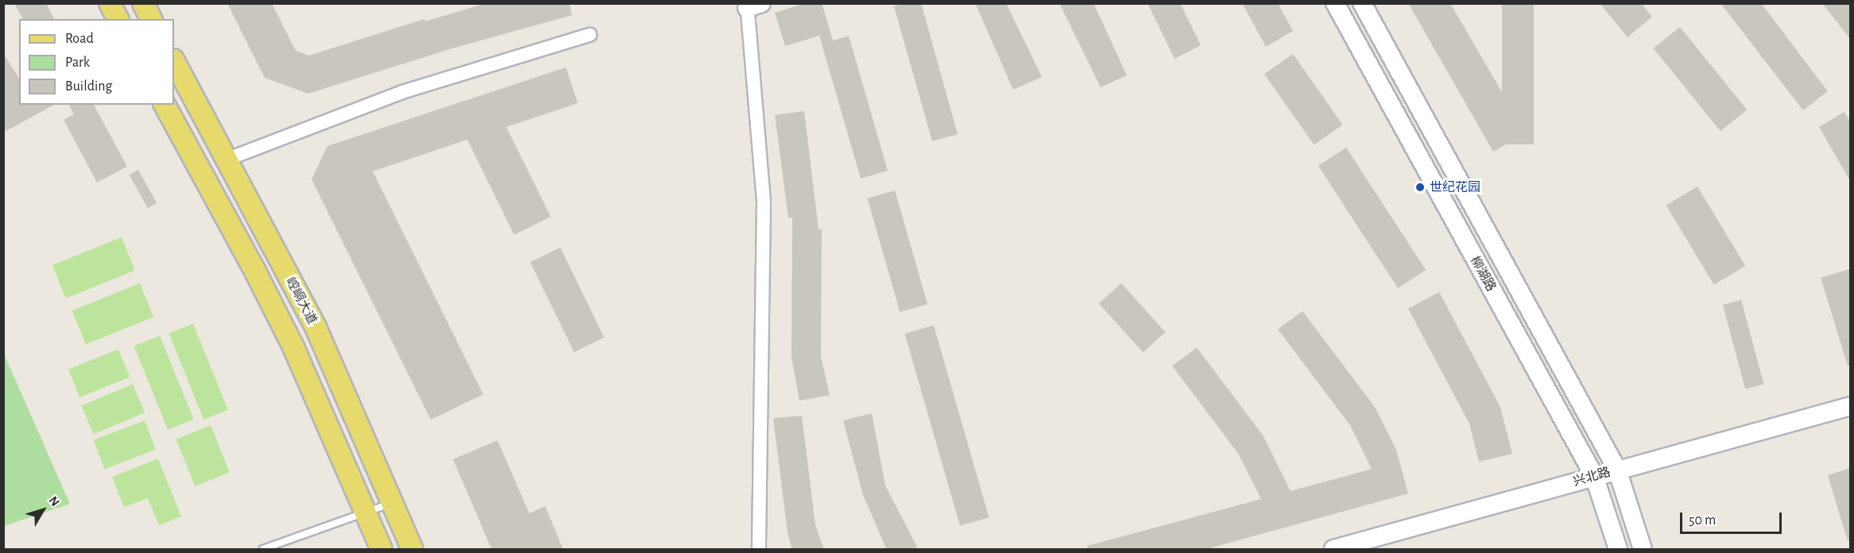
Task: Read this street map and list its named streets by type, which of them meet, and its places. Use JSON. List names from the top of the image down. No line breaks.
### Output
{"streets":{"main road":["柳湖路","崆峒大道","兴北路"]},"crossings":[["柳湖路","兴北路"]],"places":["世纪花园"],"legend":["Road","Park","Building"],"scale_bar":"50 m","north":"top right"}
